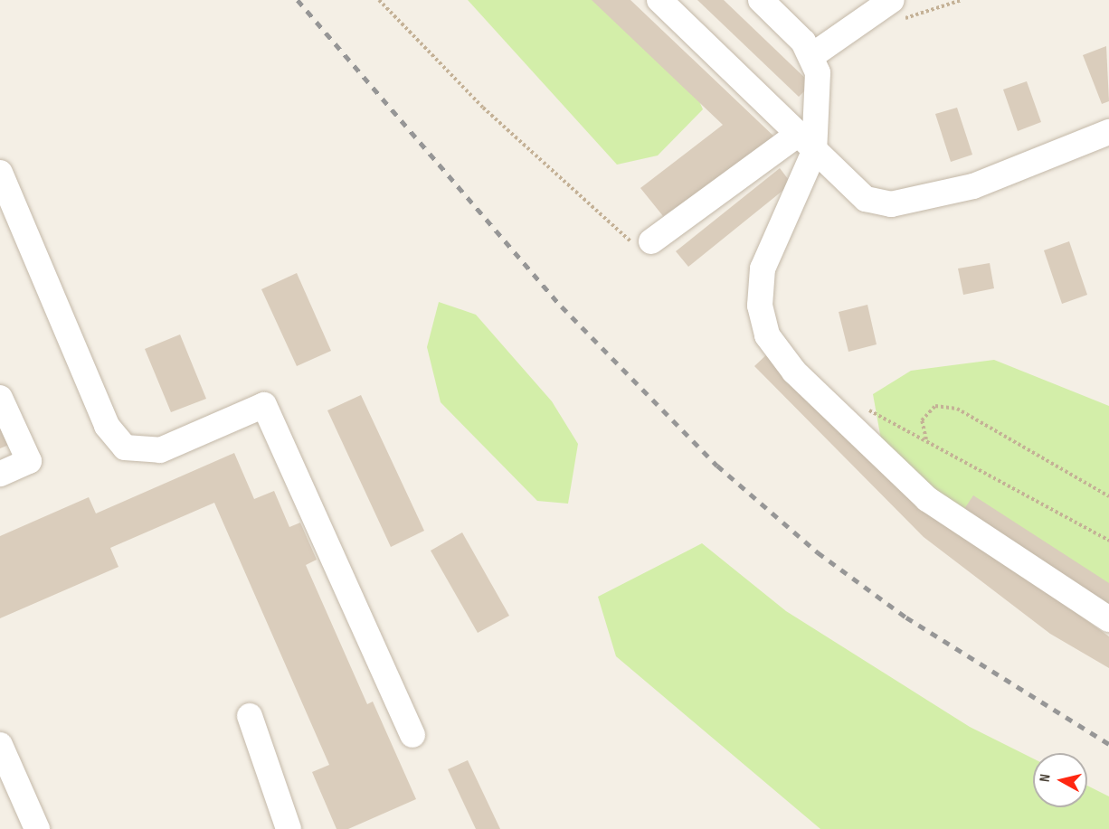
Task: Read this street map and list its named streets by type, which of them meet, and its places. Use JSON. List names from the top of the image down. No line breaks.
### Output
{"north":"left"}
